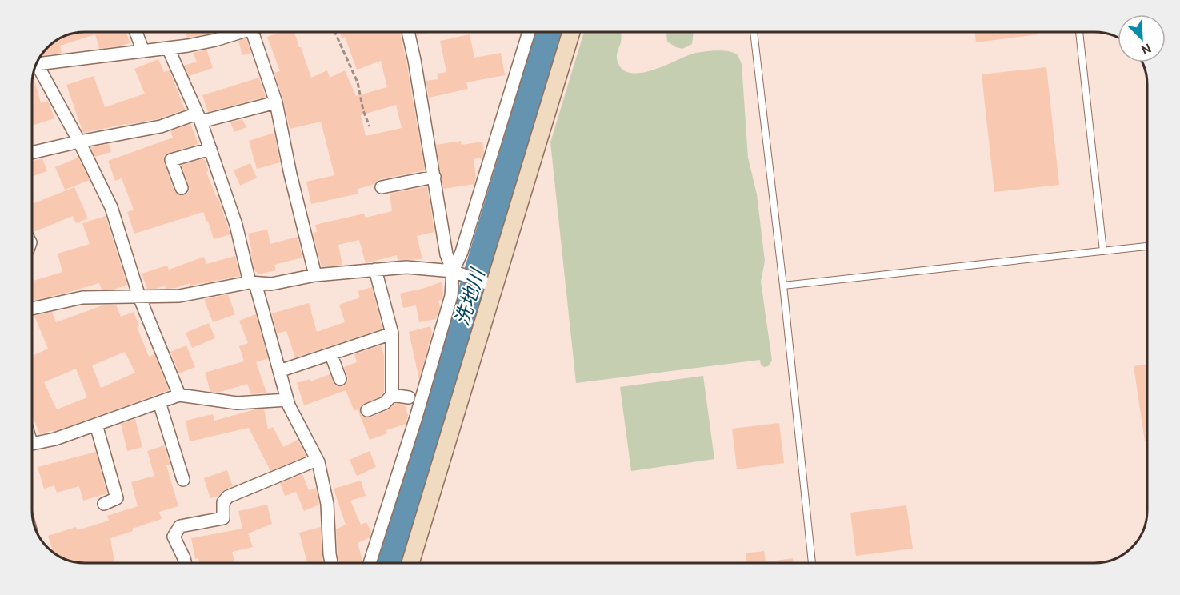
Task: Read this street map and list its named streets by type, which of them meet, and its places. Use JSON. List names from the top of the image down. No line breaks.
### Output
{"water":["洗地川"],"north":"bottom right"}
